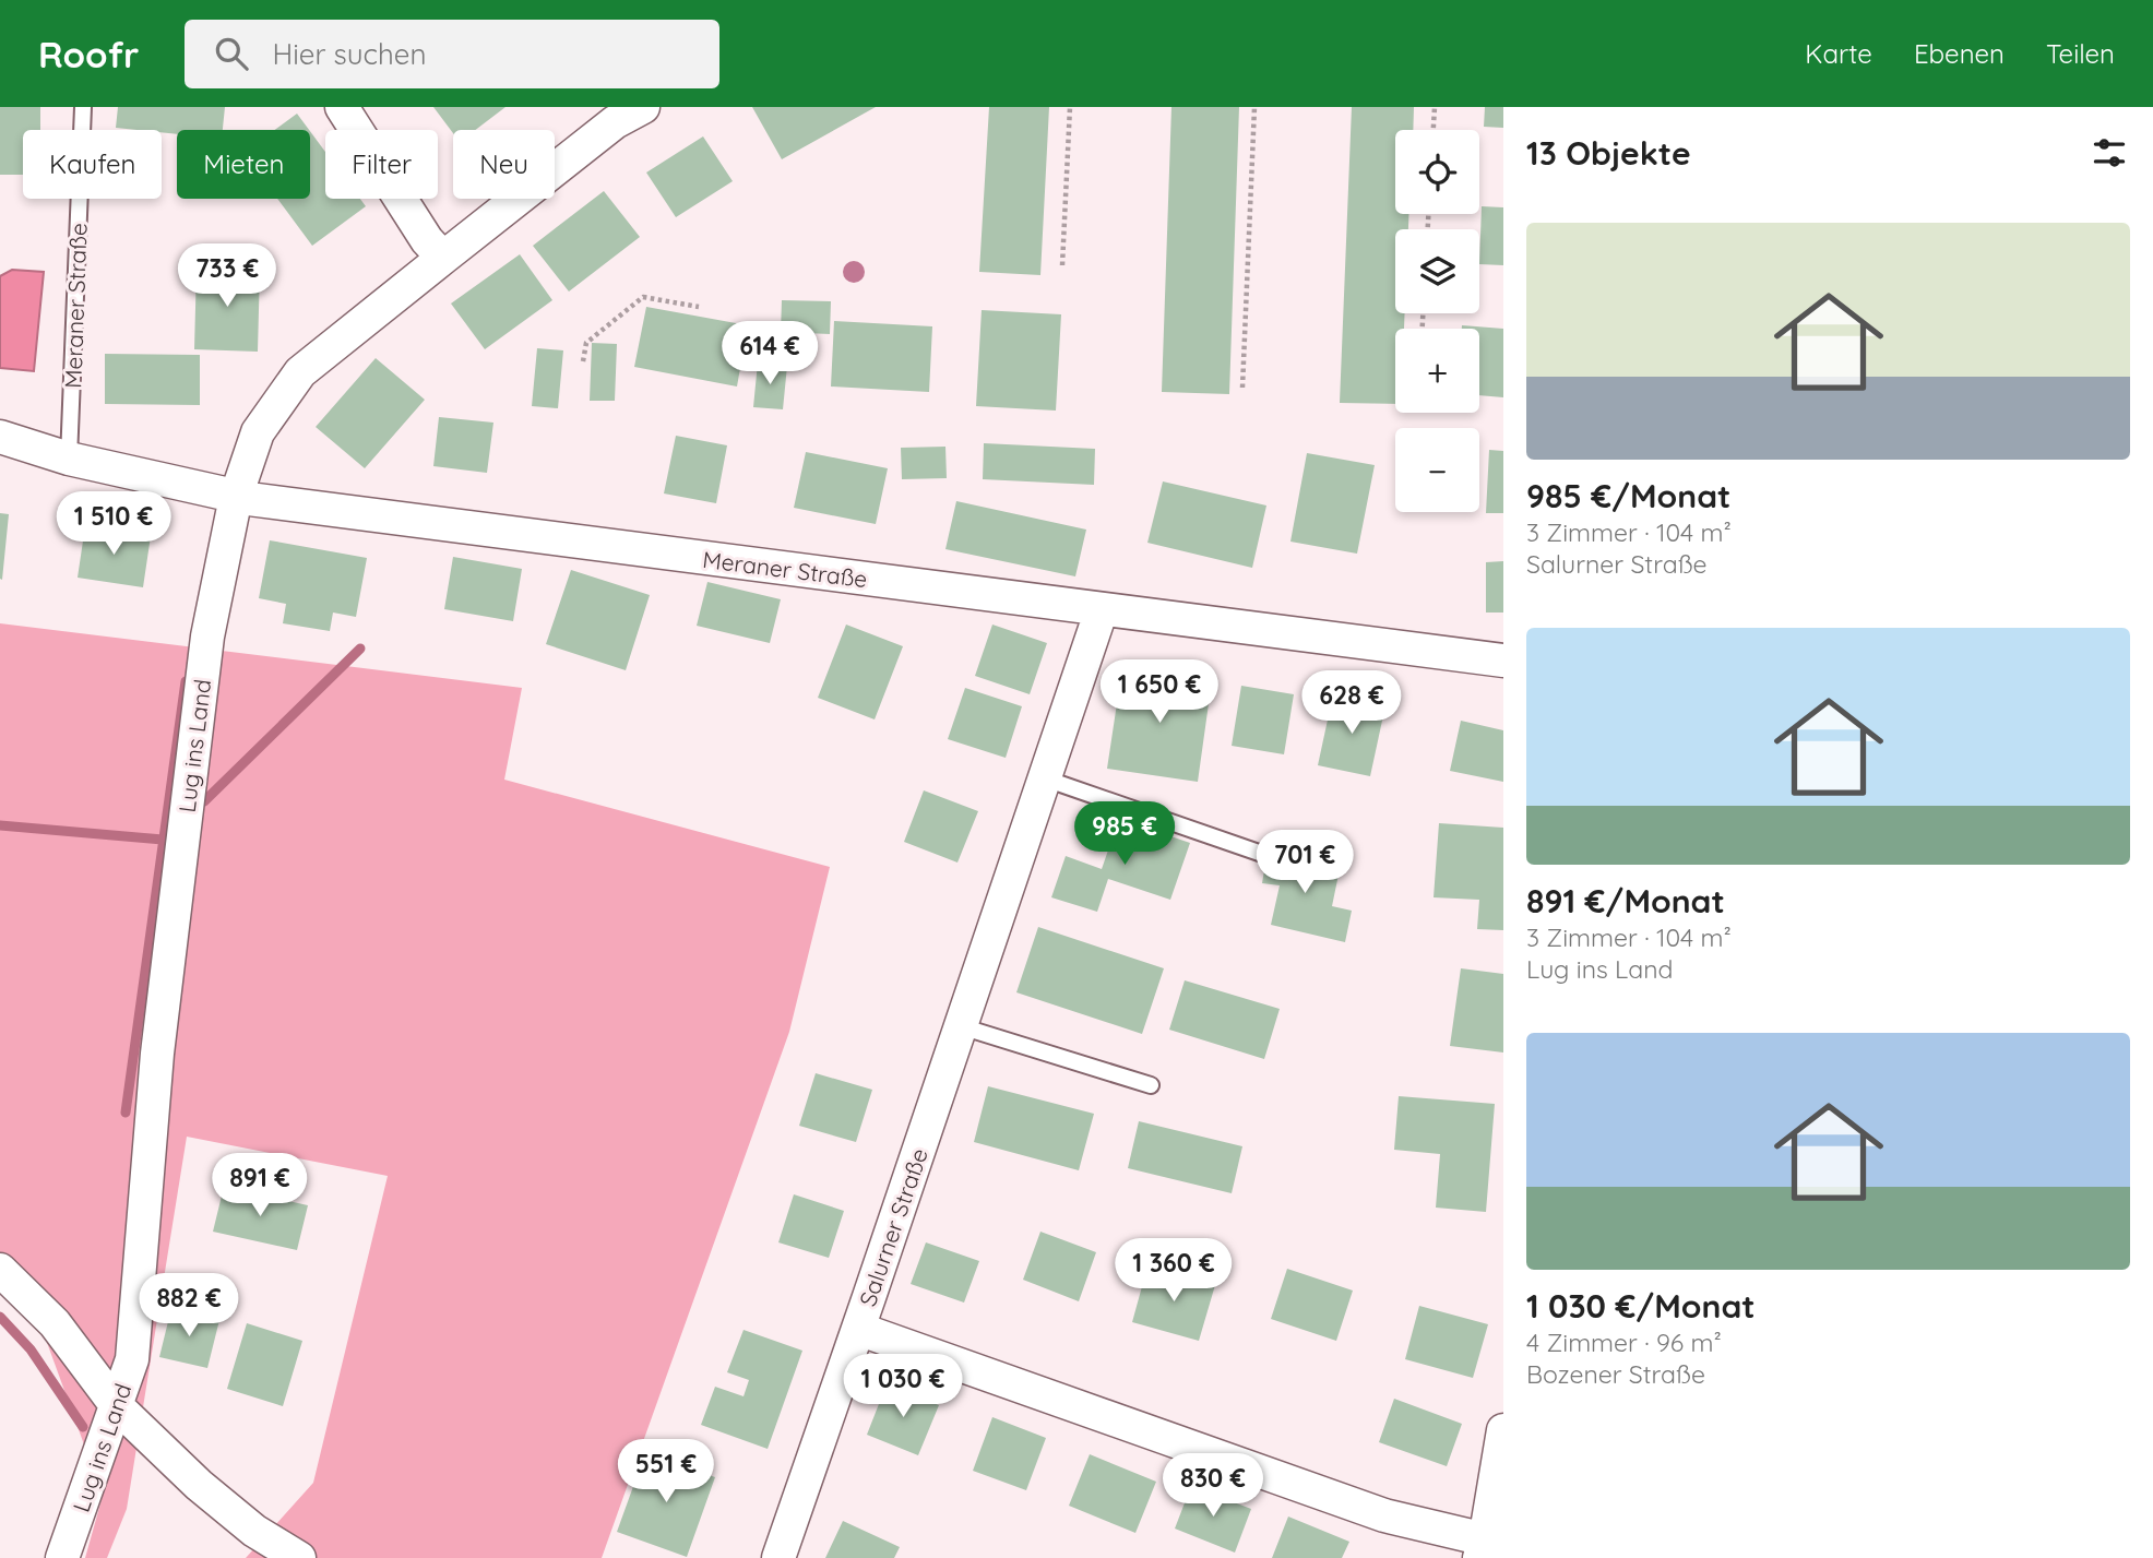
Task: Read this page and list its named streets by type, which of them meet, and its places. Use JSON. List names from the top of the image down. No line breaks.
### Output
{"streets":{"street":["Meraner Straße","Lug ins Land","Salurner Straße"]},"crossings":[["Meraner Straße","Lug ins Land"],["Meraner Straße","Salurner Straße"]],"page":{"header":"Roofr","search":"Hier suchen","nav":["Karte","Ebenen","Teilen"],"heading":"13 Objekte","map_buttons":["+","−"],"chip":["Kaufen","Mieten","Filter","Neu"],"list":[{"name":"985 €/Monat","note":"3 Zimmer · 104 m² · Salurner Straße"},{"name":"891 €/Monat","note":"3 Zimmer · 104 m² · Lug ins Land"},{"name":"1 030 €/Monat","note":"4 Zimmer · 96 m² · Bozener Straße"}],"price":["733 €","614 €","1 510 €","1 650 €","628 €","985 €","701 €","891 €","1 360 €","882 €","1 030 €","551 €","830 €"]}}
